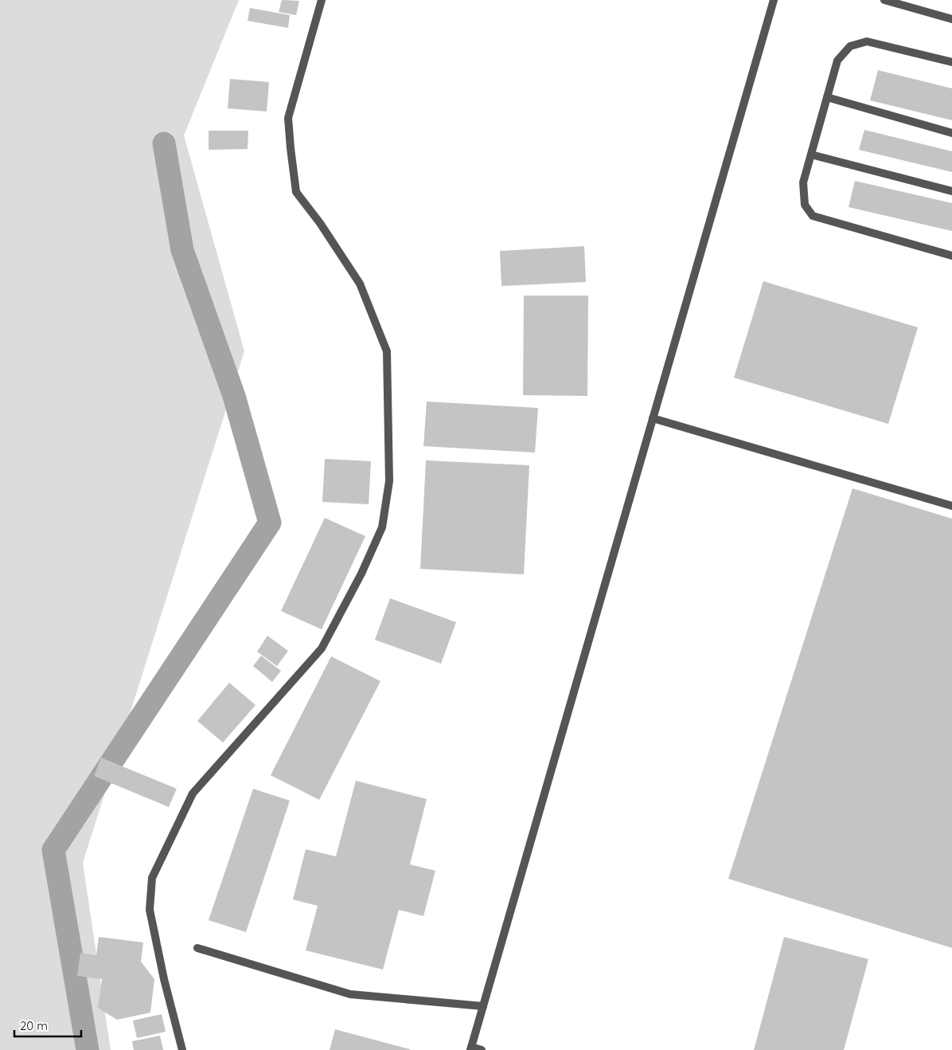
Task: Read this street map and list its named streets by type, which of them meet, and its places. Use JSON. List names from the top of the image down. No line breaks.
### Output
{"scale_bar":"20 m"}
